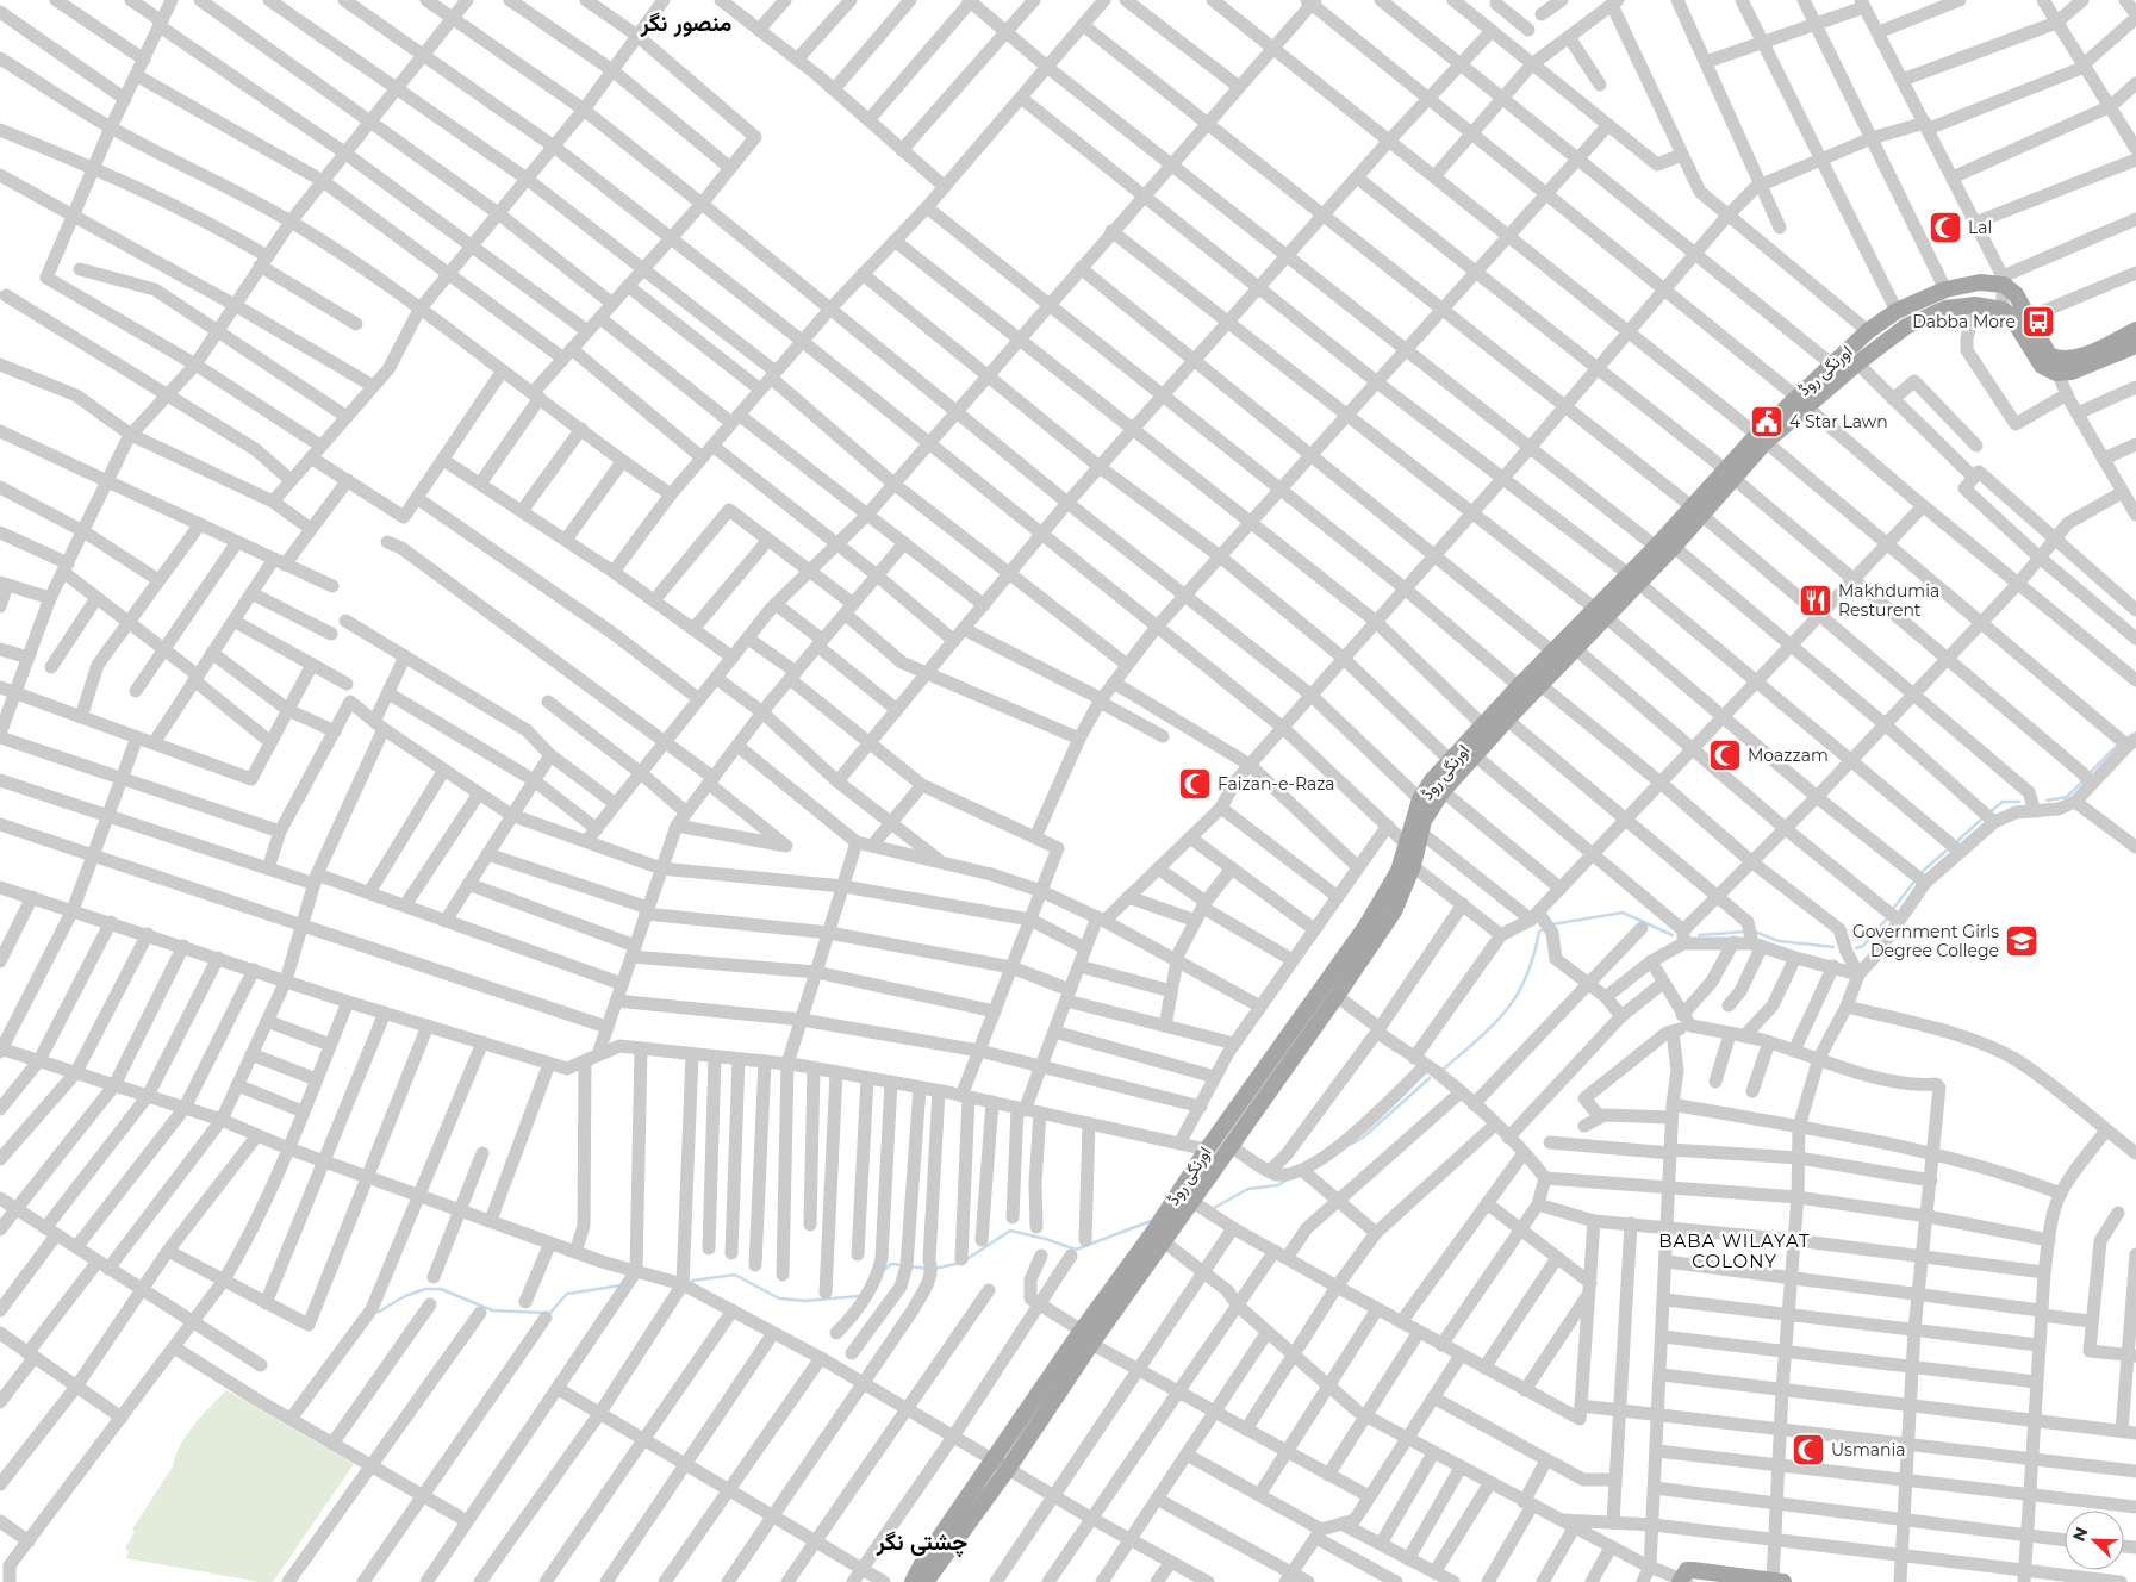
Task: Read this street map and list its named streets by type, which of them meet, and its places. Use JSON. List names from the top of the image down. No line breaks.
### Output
{"streets":{"main road":["اورنگی روڈ"]},"districts":["منصور نگر","BABA WILAYAT COLONY","چشتی نگر"],"places":{"mosque":["Lal","Moazzam","Faizan-e-Raza","Usmania"],"bus stop":["Dabba More"],"public building":["4 Star Lawn"],"restaurant":["Makhdumia Resturent"],"school or university":["Government Girls Degree College"]},"north":"top left"}
